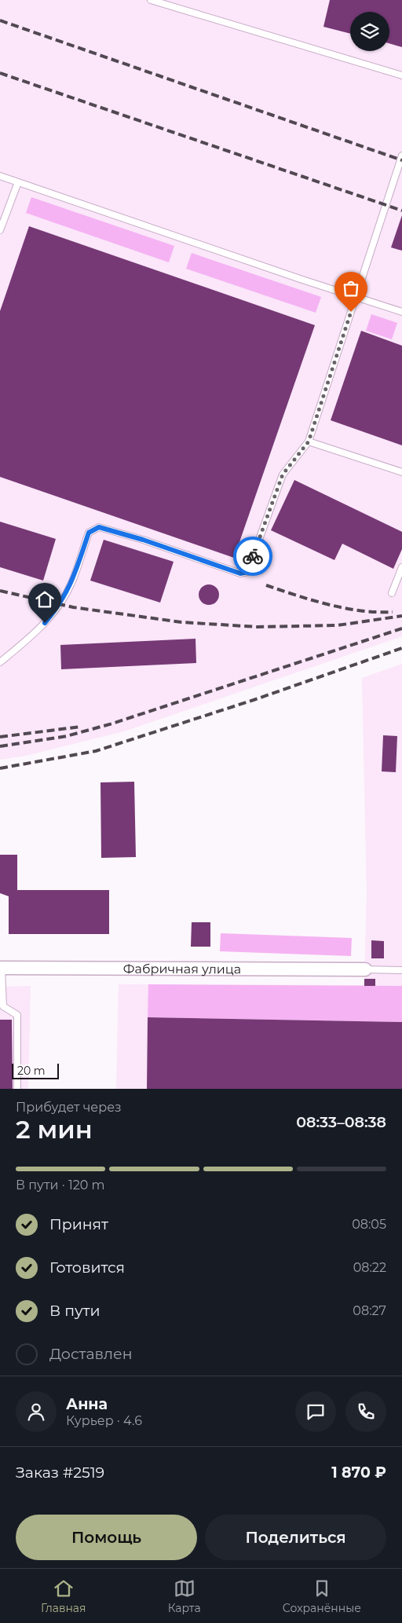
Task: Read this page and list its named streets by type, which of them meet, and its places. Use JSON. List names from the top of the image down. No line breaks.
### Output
{"streets":{"street":["Фабричная улица"]},"scale_bar":"20 m","page":{"scale":"20 m","heading":["2 мин","Прибудет через","08:33–08:38"],"panel":["Анна","Курьер · 4.6","Заказ #2519","1 870 ₽"],"bar":"В пути · 120 m","list":[["Принят","08:05"],["Готовится","08:22"],["В пути","08:27"],"Доставлен"],"buttons":["Помощь","Поделиться"],"tabs":["Главная","Карта","Сохранённые"]}}
